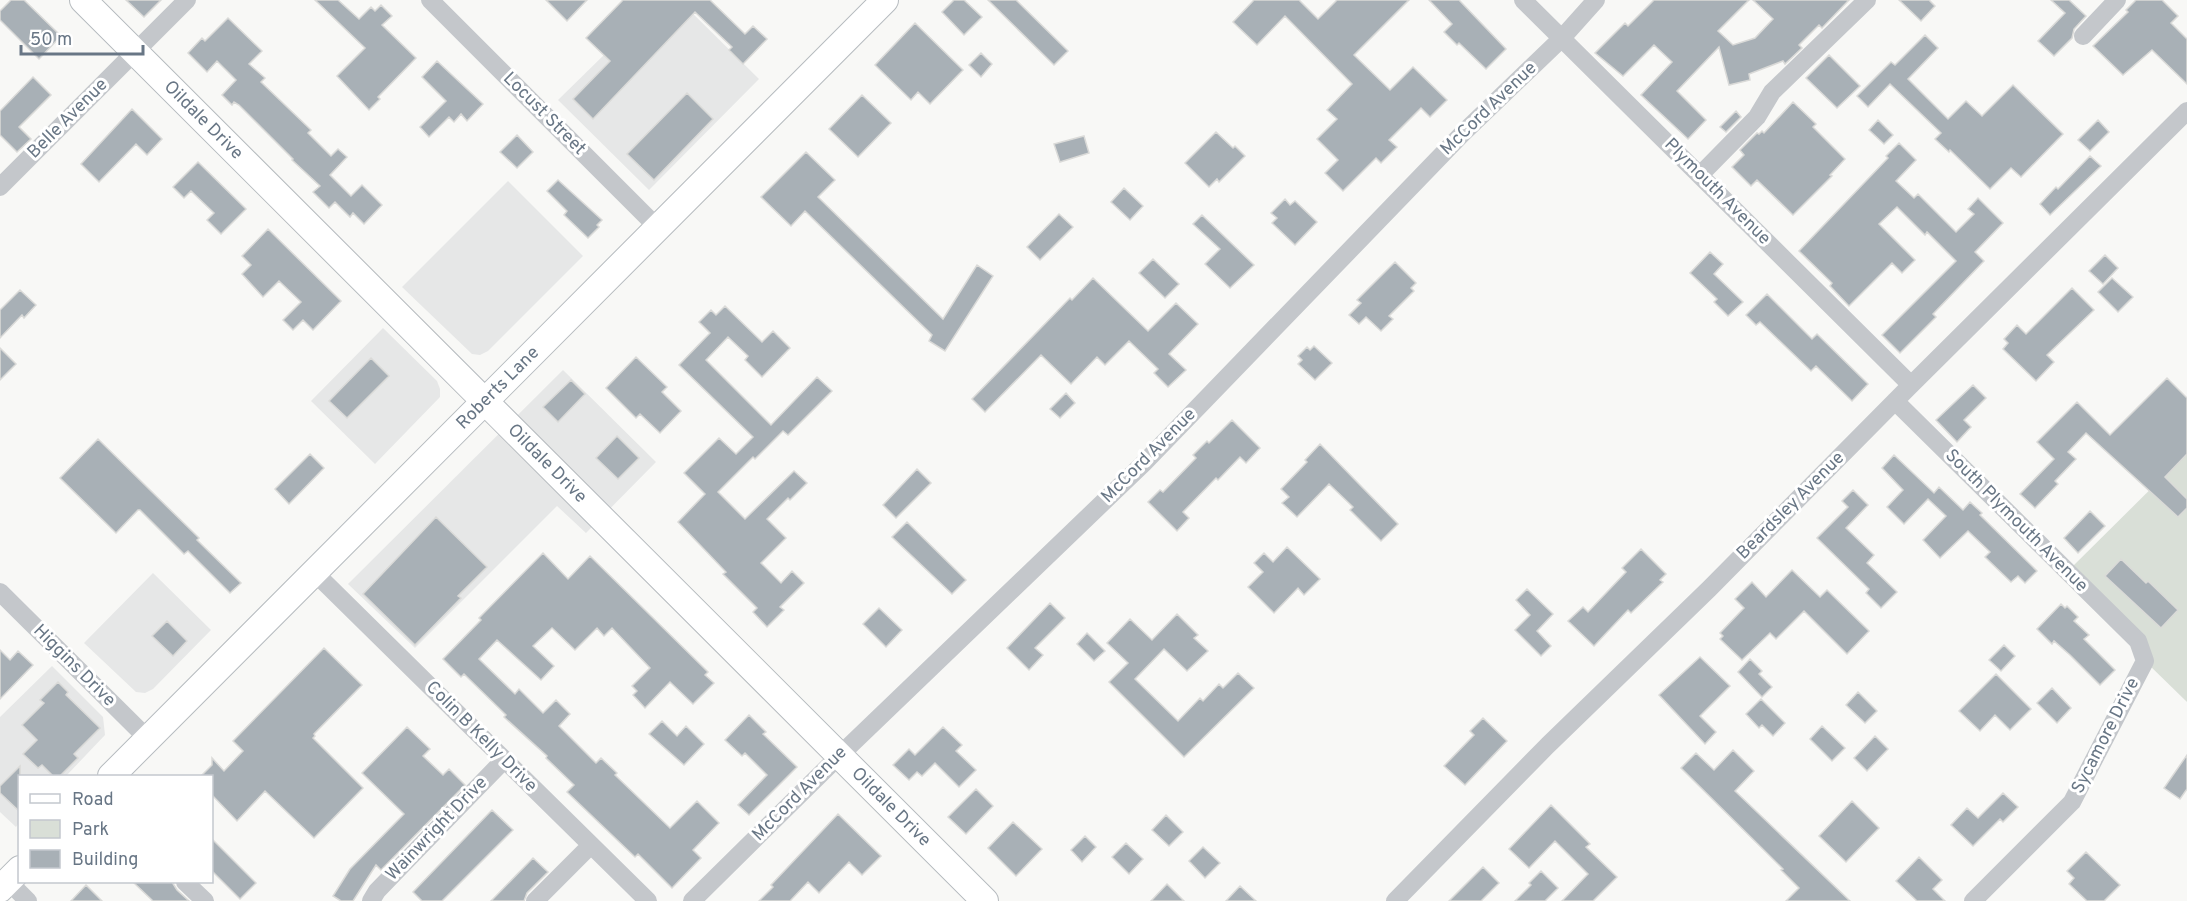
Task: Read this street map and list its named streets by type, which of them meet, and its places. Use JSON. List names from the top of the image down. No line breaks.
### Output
{"streets":{"street":["McCord Avenue","Locust Street","Belle Avenue","Oildale Drive","Plymouth Avenue","Roberts Lane","Beardsley Avenue","South Plymouth Avenue","Higgins Drive","Sycamore Drive","Colin B Kelly Drive","Wainwright Drive"]},"crossings":[["McCord Avenue","Oildale Drive"],["McCord Avenue","Plymouth Avenue"],["Locust Street","Roberts Lane"],["Belle Avenue","Oildale Drive"],["Oildale Drive","Roberts Lane"],["Plymouth Avenue","Beardsley Avenue"],["Roberts Lane","Higgins Drive"],["Roberts Lane","Colin B Kelly Drive"],["Beardsley Avenue","South Plymouth Avenue"],["South Plymouth Avenue","Sycamore Drive"],["Colin B Kelly Drive","Wainwright Drive"]],"legend":["Road","Park","Building"],"scale_bar":"50 m"}
